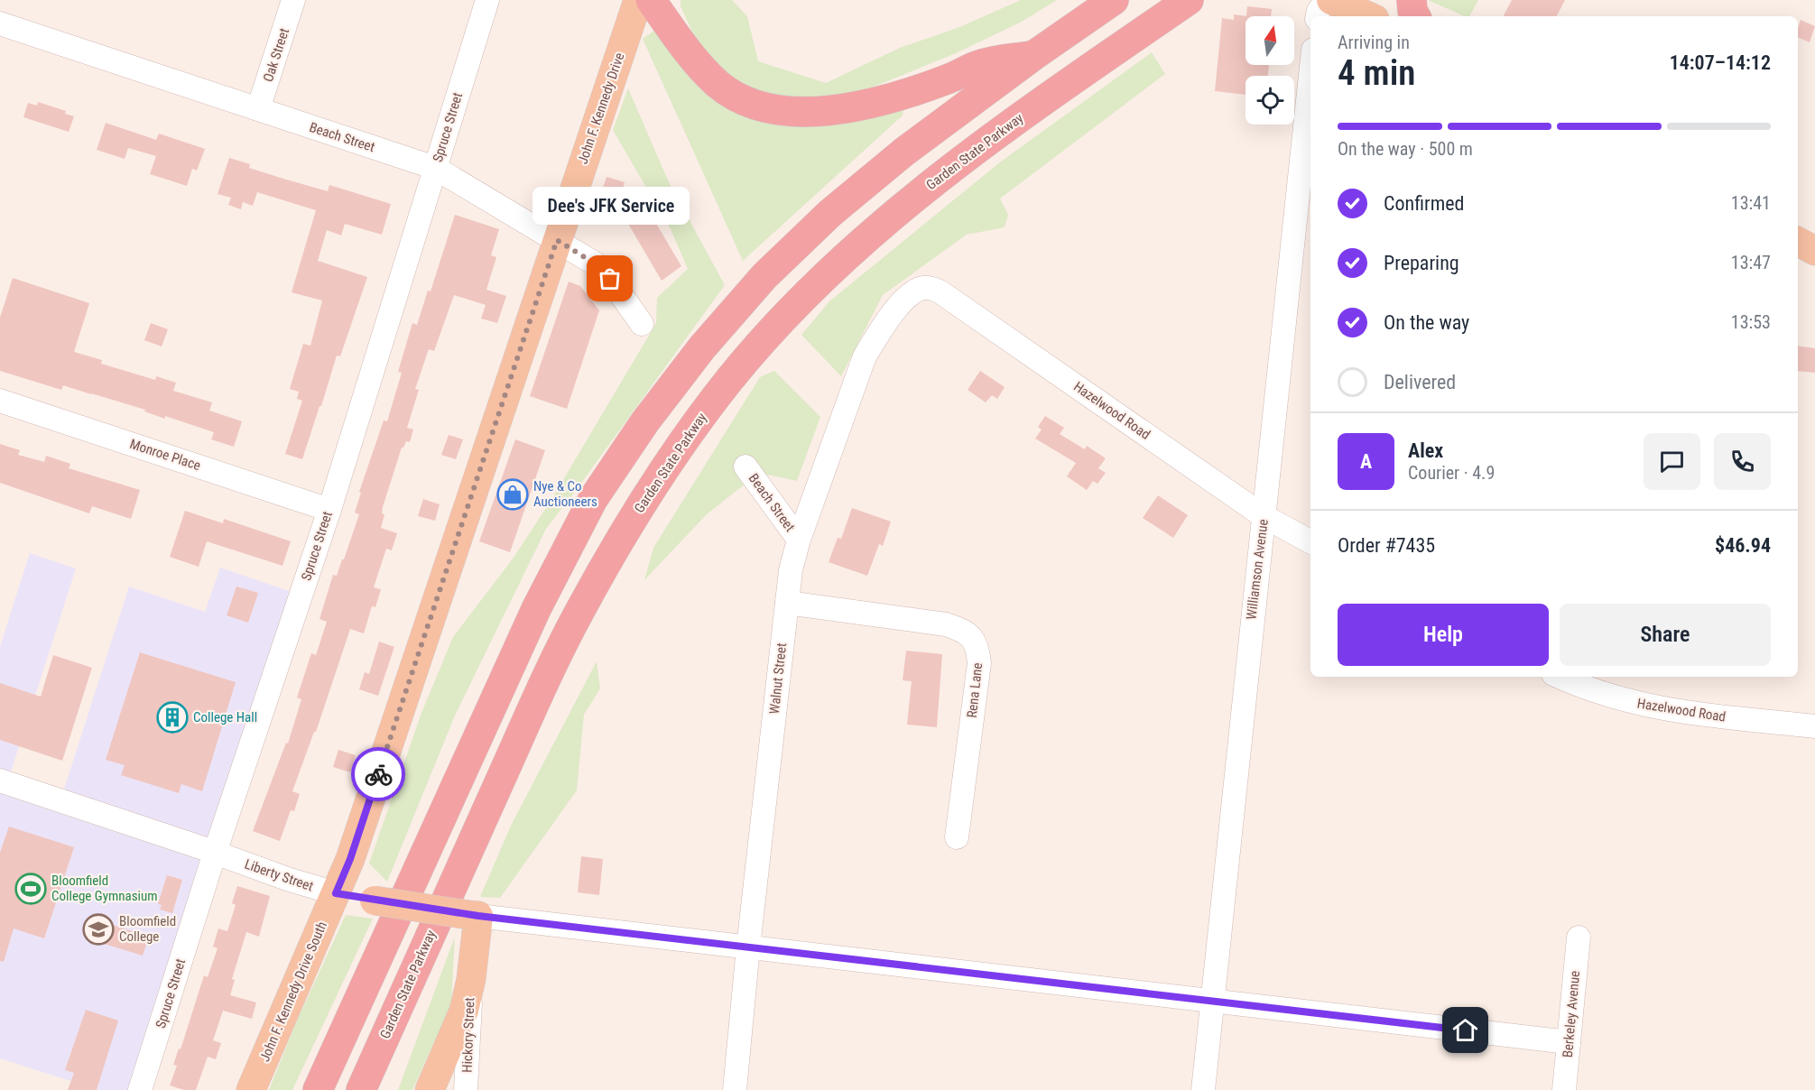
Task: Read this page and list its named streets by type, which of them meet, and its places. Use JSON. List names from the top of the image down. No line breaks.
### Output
{"streets":{"highway":["Garden State Parkway"],"main road":["John F. Kennedy Drive","Liberty Street","John F. Kennedy Drive South"],"street":["Oak Street","Spruce Street","Beach Street","Hazelwood Road","Monroe Place","Williamson Avenue","Walnut Street","Rena Lane","Berkeley Avenue","Hickory Street"]},"crossings":[["Oak Street","Beach Street"],["John F. Kennedy Drive","Beach Street"],["John F. Kennedy Drive","Liberty Street"],["John F. Kennedy Drive","John F. Kennedy Drive South"],["Spruce Street","Beach Street"],["Spruce Street","Monroe Place"],["Spruce Street","Liberty Street"],["Beach Street","Walnut Street"],["Garden State Parkway","Liberty Street"],["Hazelwood Road","Williamson Avenue"],["Hazelwood Road","Walnut Street"],["Williamson Avenue","Liberty Street"],["Walnut Street","Rena Lane"],["Walnut Street","Liberty Street"],["Liberty Street","John F. Kennedy Drive South"],["Liberty Street","Berkeley Avenue"]],"places":{"other":["Dee's JFK Service"],"shop":["Nye & Co Auctioneers"],"building":["College Hall"],"sports":["Bloomfield College Gymnasium"],"school or university":["Bloomfield College"]},"north":"top","page":{"heading":["4 min","Arriving in","14:07–14:12"],"panel":["Alex","Courier · 4.9","Order #7435","$46.94"],"bar":"On the way · 500 m","list":[["Confirmed","13:41"],["Preparing","13:47"],["On the way","13:53"],"Delivered"],"bubble":"Dee's JFK Service","round":"A","buttons":["Help","Share"]}}
